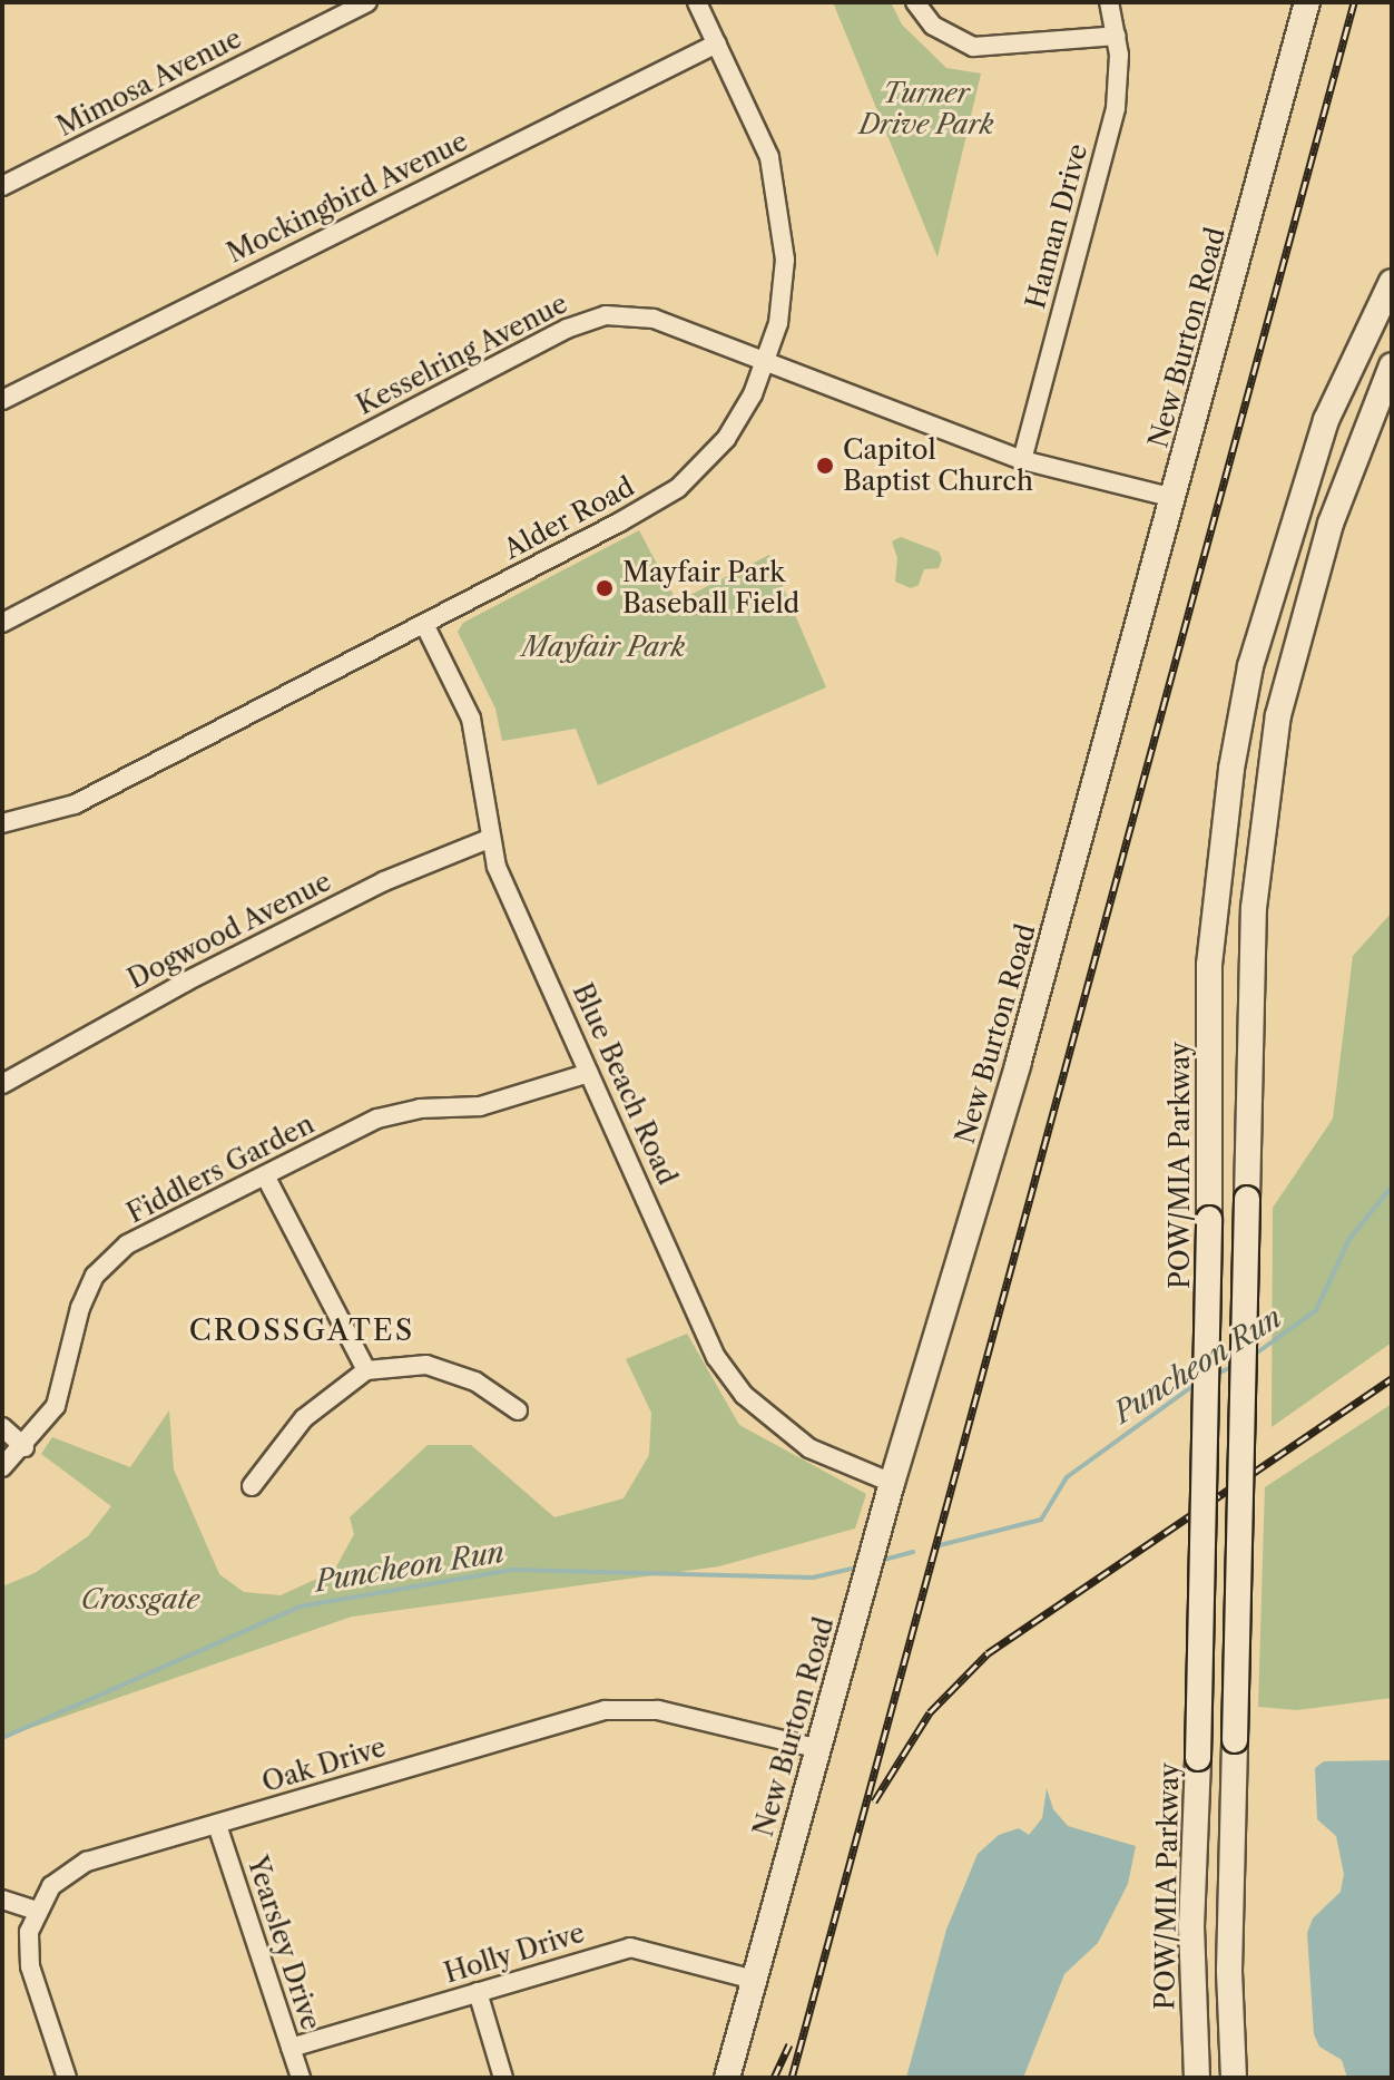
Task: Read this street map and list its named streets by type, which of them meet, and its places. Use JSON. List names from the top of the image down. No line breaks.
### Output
{"streets":{"main road":["New Burton Road","POW/MIA Parkway"],"street":["Mimosa Avenue","Mockingbird Avenue","Haman Drive","Kesselring Avenue","Alder Road","Dogwood Avenue","Blue Beach Road","Fiddlers Garden","Oak Drive","Yearsley Drive","Holly Drive"]},"crossings":[["Mockingbird Avenue","Alder Road"],["Haman Drive","Kesselring Avenue"],["New Burton Road","Kesselring Avenue"],["New Burton Road","Blue Beach Road"],["New Burton Road","Oak Drive"],["New Burton Road","Holly Drive"],["Kesselring Avenue","Alder Road"],["Alder Road","Blue Beach Road"],["Dogwood Avenue","Blue Beach Road"],["Blue Beach Road","Fiddlers Garden"],["Oak Drive","Yearsley Drive"],["Yearsley Drive","Holly Drive"]],"districts":["CROSSGATES"],"water":["Puncheon Run"],"parks":["Turner Drive Park","Mayfair Park","Crossgate"],"places":["Capitol Baptist Church","Mayfair Park Baseball Field"]}
